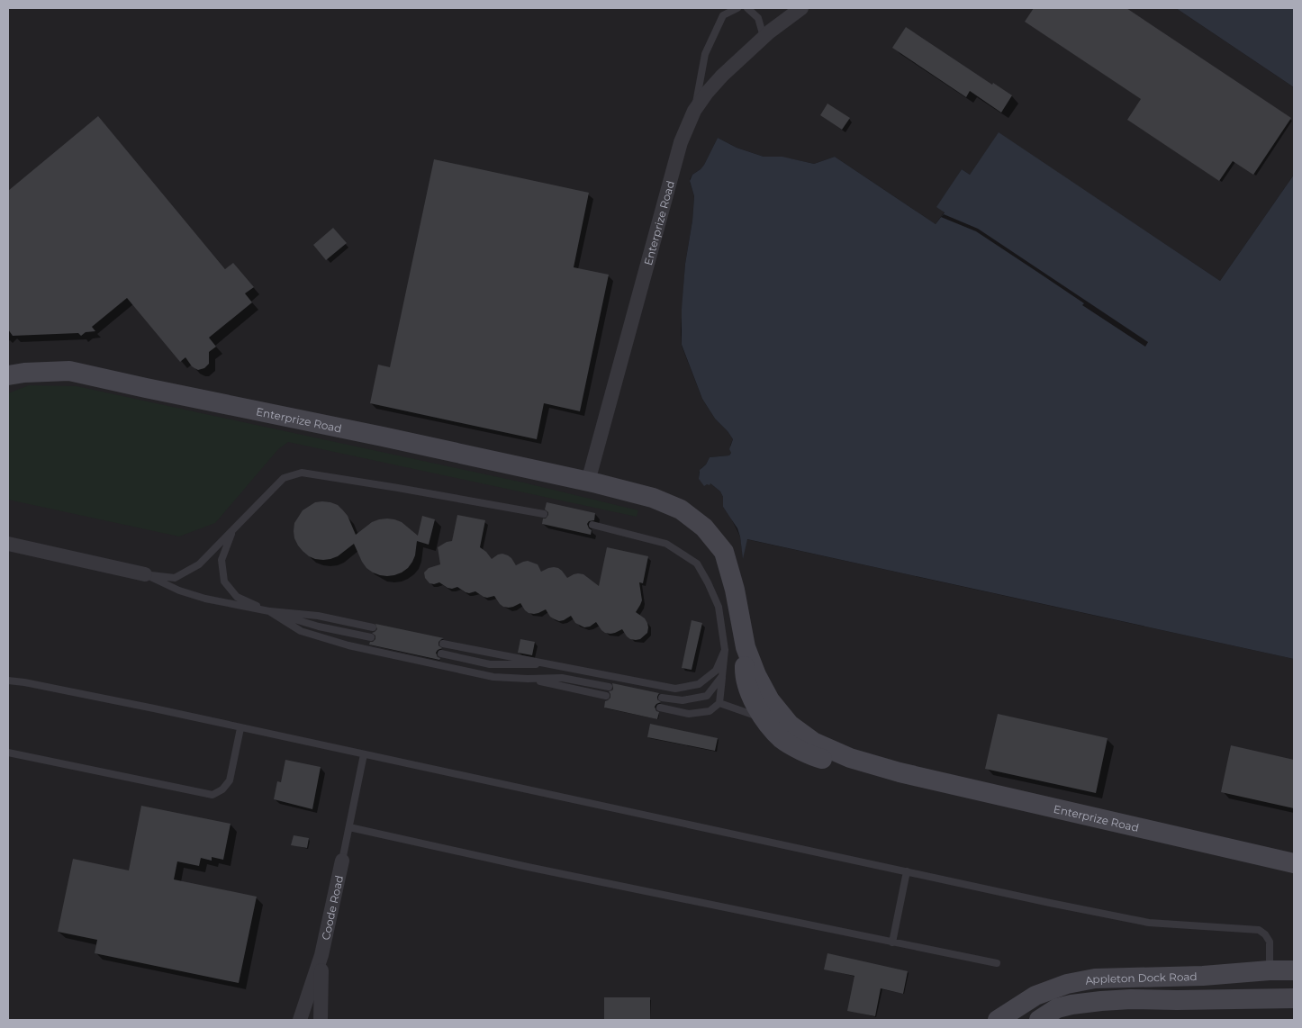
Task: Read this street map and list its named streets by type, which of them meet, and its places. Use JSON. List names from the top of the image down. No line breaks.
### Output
{"streets":{"street":["Enterprize Road","Coode Road","Appleton Dock Road"]}}
